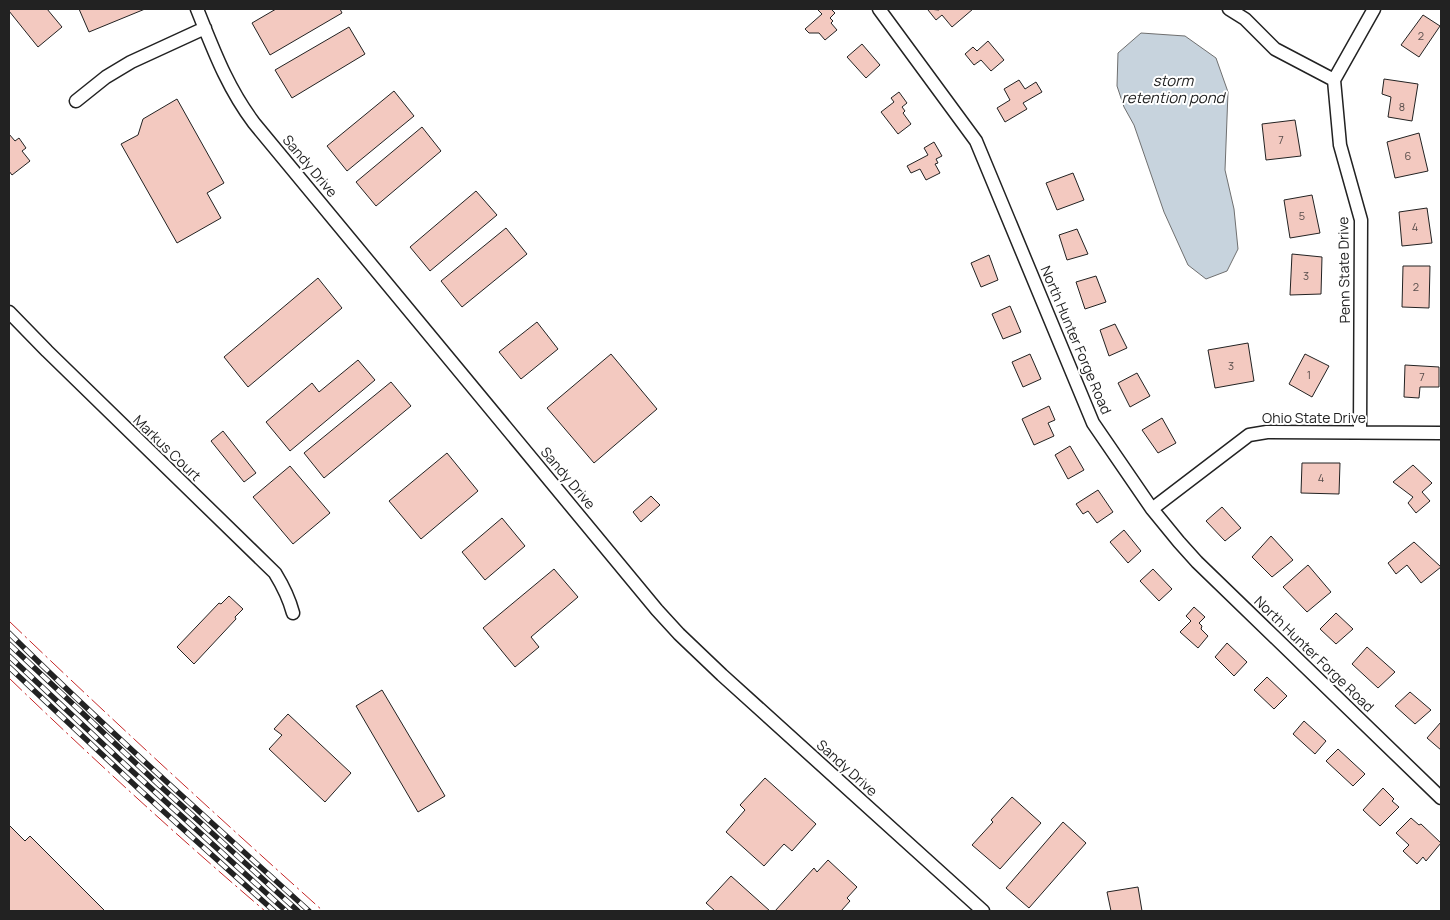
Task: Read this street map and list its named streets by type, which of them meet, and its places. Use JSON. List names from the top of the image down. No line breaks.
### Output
{"streets":{"street":["Sandy Drive","Penn State Drive","North Hunter Forge Road","Ohio State Drive","Markus Court"]},"crossings":[["Penn State Drive","Ohio State Drive"],["North Hunter Forge Road","Ohio State Drive"]],"water":["storm retention pond"],"house_numbers":["2","8","7","6","5","4","3","2","3","1","7","4"]}
